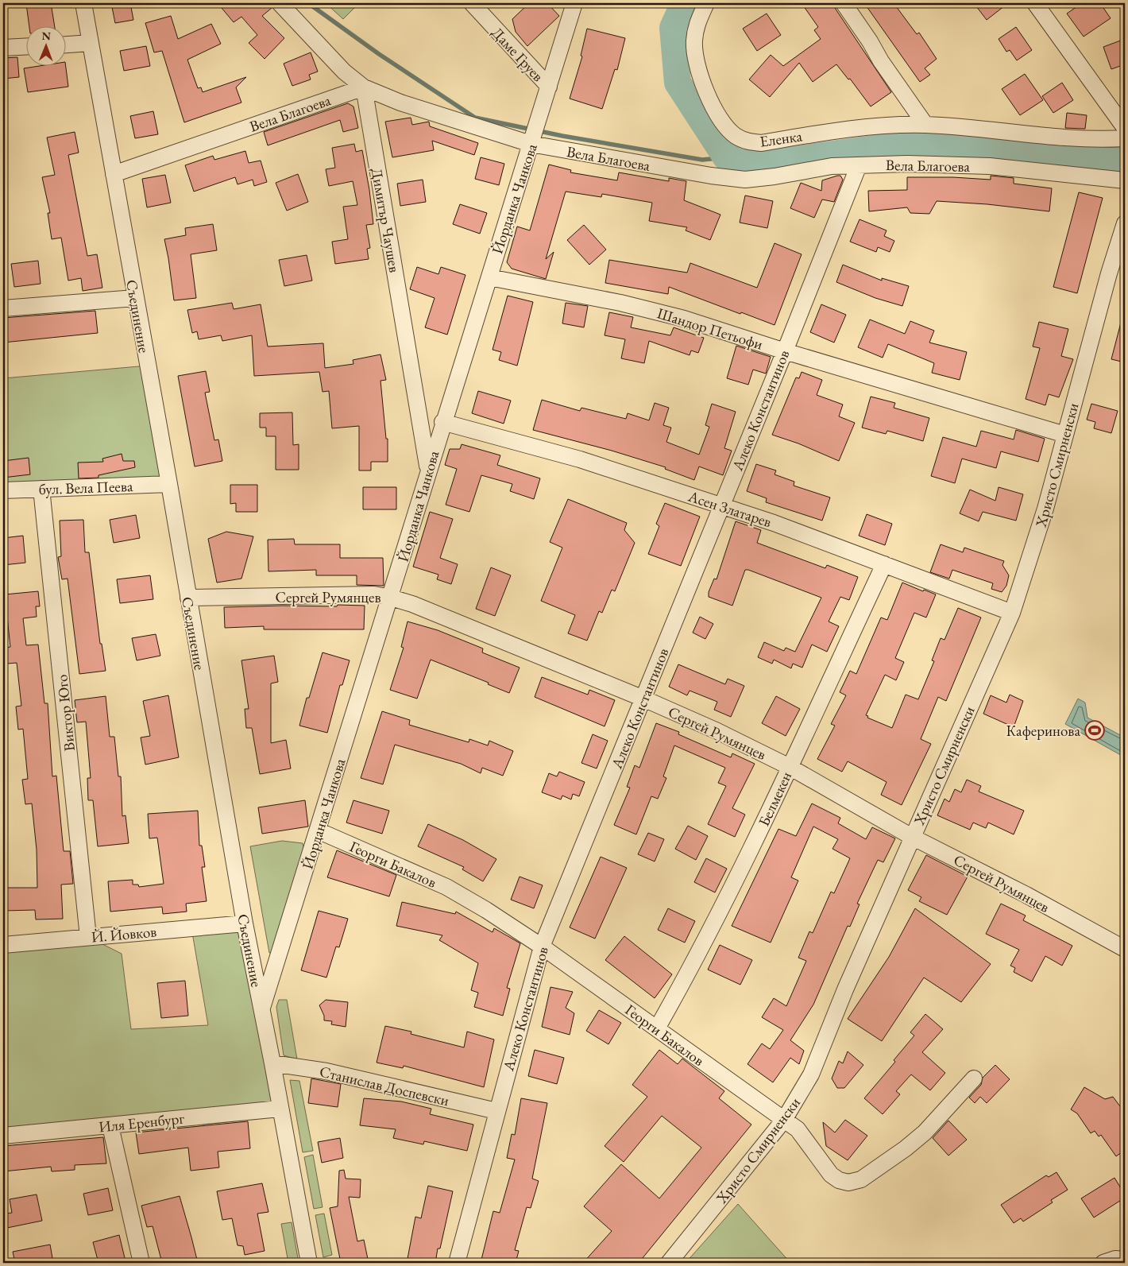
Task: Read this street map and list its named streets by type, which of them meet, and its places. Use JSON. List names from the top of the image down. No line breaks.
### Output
{"streets":{"street":["Даме Груев","Вела Благоева","Еленка","Йорданка Чанкова","Димитър Чаушев","Съединение","Шандор Петьофи","Алеко Константинов","Христо Смирненски","бул. Вела Пеева","Асен Златарев","Сергей Румянцев","Виктор Юго","Белмекен","Георги Бакалов","Й. Йовков","Станислав Доспевски","Иля Еренбург"]},"crossings":[["Даме Груев","Йорданка Чанкова"],["Вела Благоева","Йорданка Чанкова"],["Вела Благоева","Димитър Чаушев"],["Вела Благоева","Съединение"],["Вела Благоева","Алеко Константинов"],["Йорданка Чанкова","Димитър Чаушев"],["Йорданка Чанкова","Съединение"],["Йорданка Чанкова","Шандор Петьофи"],["Йорданка Чанкова","Асен Златарев"],["Йорданка Чанкова","Сергей Румянцев"],["Йорданка Чанкова","Георги Бакалов"],["Съединение","бул. Вела Пеева"],["Съединение","Сергей Румянцев"],["Съединение","Й. Йовков"],["Съединение","Станислав Доспевски"],["Съединение","Иля Еренбург"],["Шандор Петьофи","Алеко Константинов"],["Шандор Петьофи","Христо Смирненски"],["Алеко Константинов","Асен Златарев"],["Алеко Константинов","Сергей Румянцев"],["Алеко Константинов","Георги Бакалов"],["Алеко Константинов","Станислав Доспевски"],["Христо Смирненски","Асен Златарев"],["Христо Смирненски","Сергей Румянцев"],["Христо Смирненски","Георги Бакалов"],["бул. Вела Пеева","Виктор Юго"],["Асен Златарев","Белмекен"],["Сергей Румянцев","Белмекен"],["Виктор Юго","Й. Йовков"],["Белмекен","Георги Бакалов"]],"places":{"sports":["Каферинова"]},"north":"top"}
